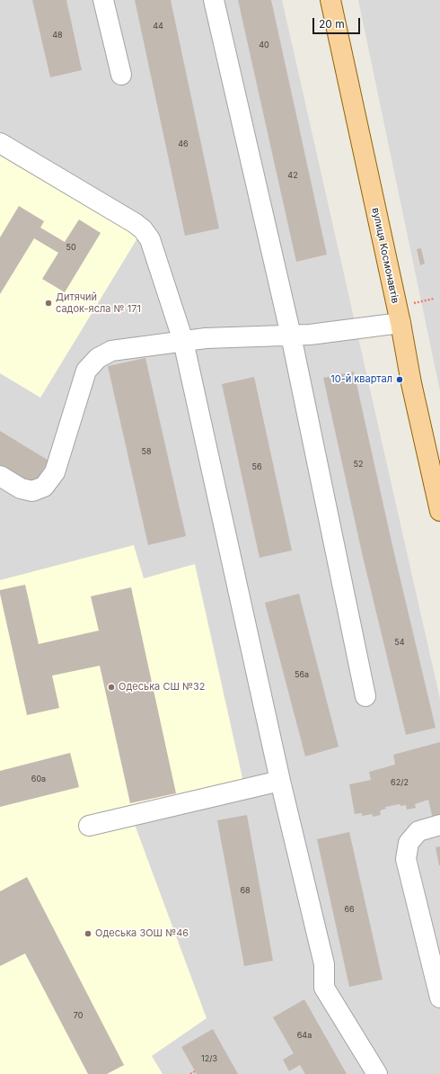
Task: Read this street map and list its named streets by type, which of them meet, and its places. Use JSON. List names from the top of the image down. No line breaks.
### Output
{"streets":{"main road":["вулиця Космонавтів"]},"places":["Дитячий садок-ясла № 171","10-й квартал","Одеська СШ №32","Одеська ЗОШ №46"],"house_numbers":["44","48","40","46","42","50","58","52","56","54","56а","60а","62/2","68","66","70","64а","12/3"],"scale_bar":"20 m"}
